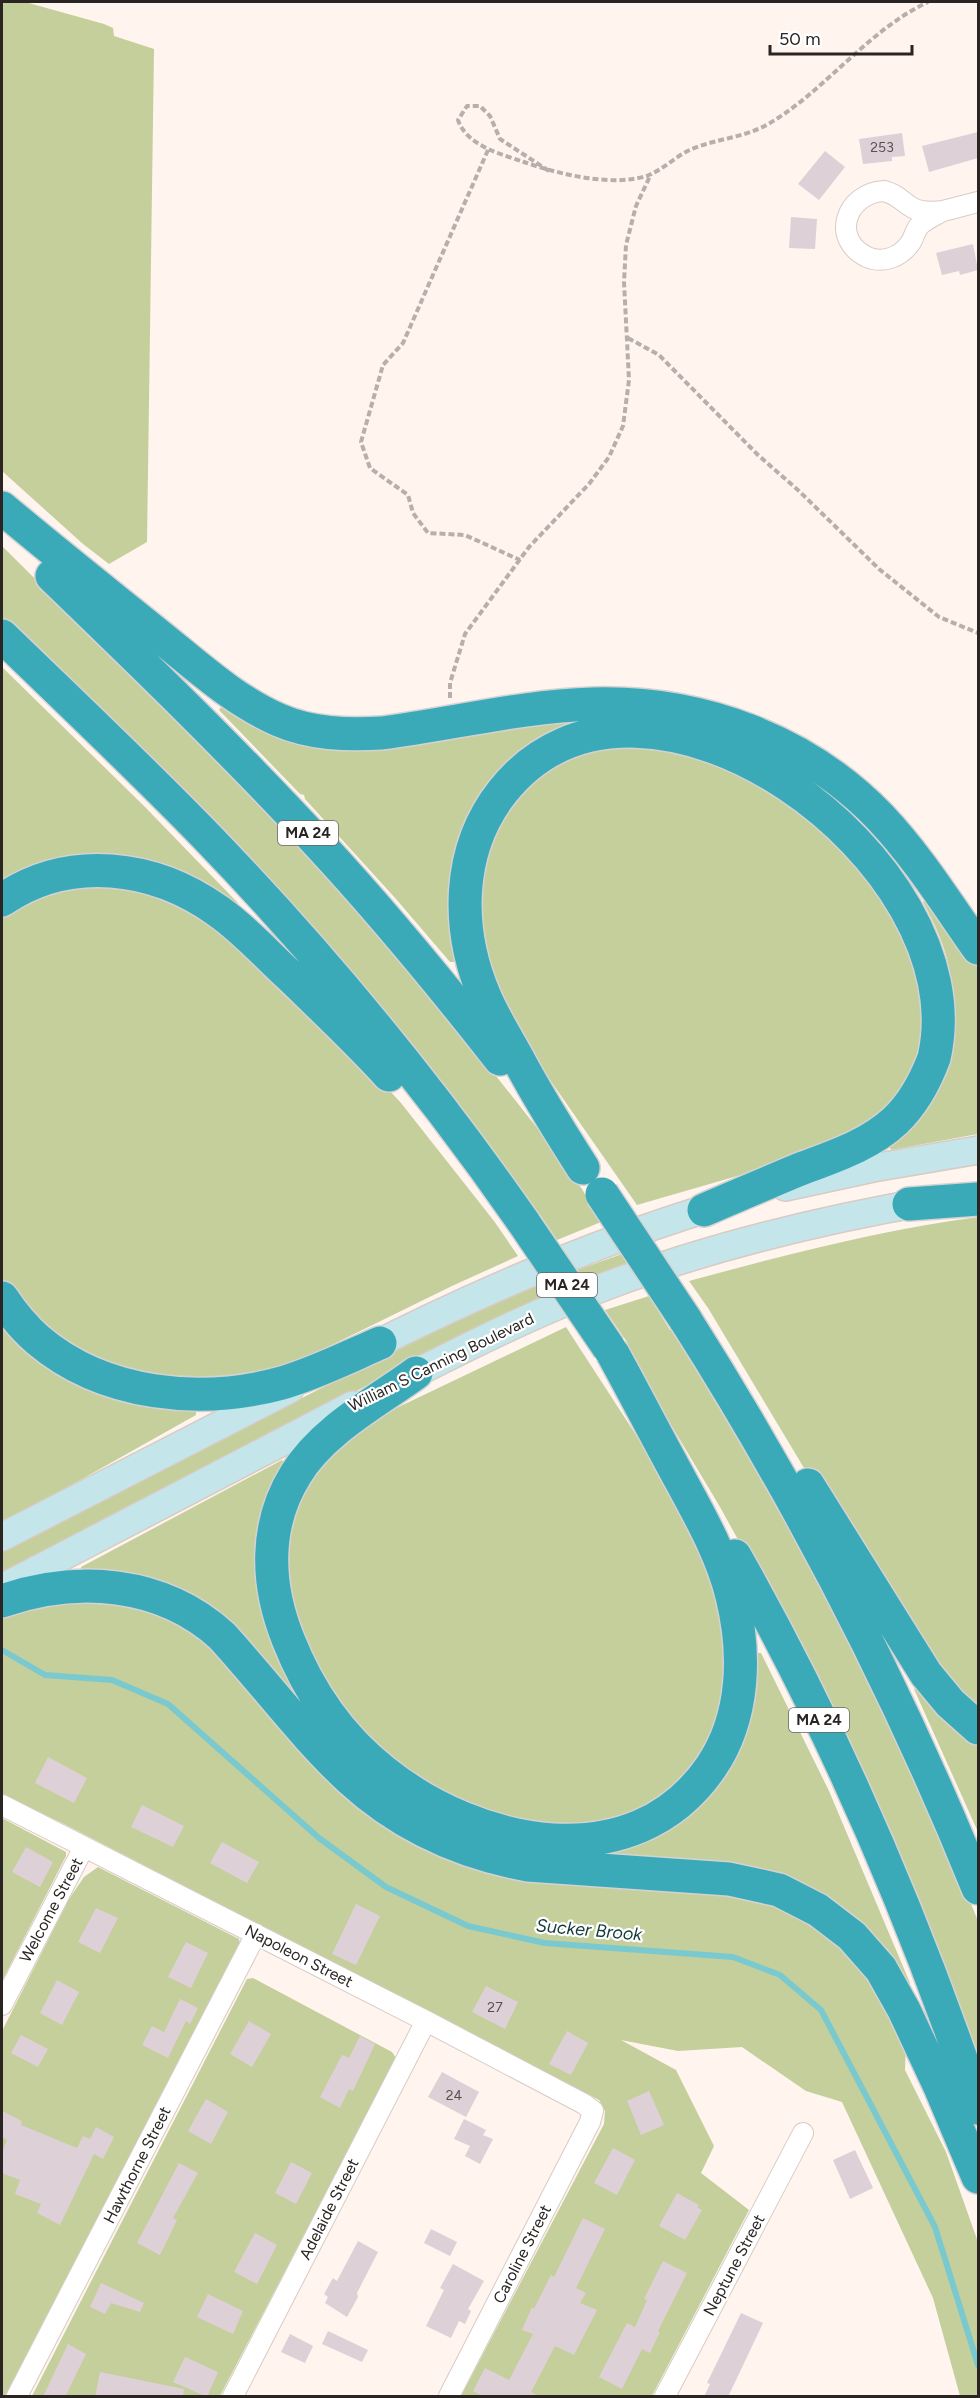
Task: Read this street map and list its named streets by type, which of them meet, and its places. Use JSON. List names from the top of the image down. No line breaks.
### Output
{"streets":{"highway":["MA 24"],"main road":["William S Canning Boulevard"],"street":["Welcome Street","Napoleon Street","Hawthorne Street","Adelaide Street","Caroline Street","Neptune Street"]},"crossings":[["Welcome Street","Napoleon Street"],["Napoleon Street","Hawthorne Street"],["Napoleon Street","Adelaide Street"],["Napoleon Street","Caroline Street"]],"water":["Sucker Brook"],"house_numbers":["253","27","24"],"scale_bar":"50 m"}
